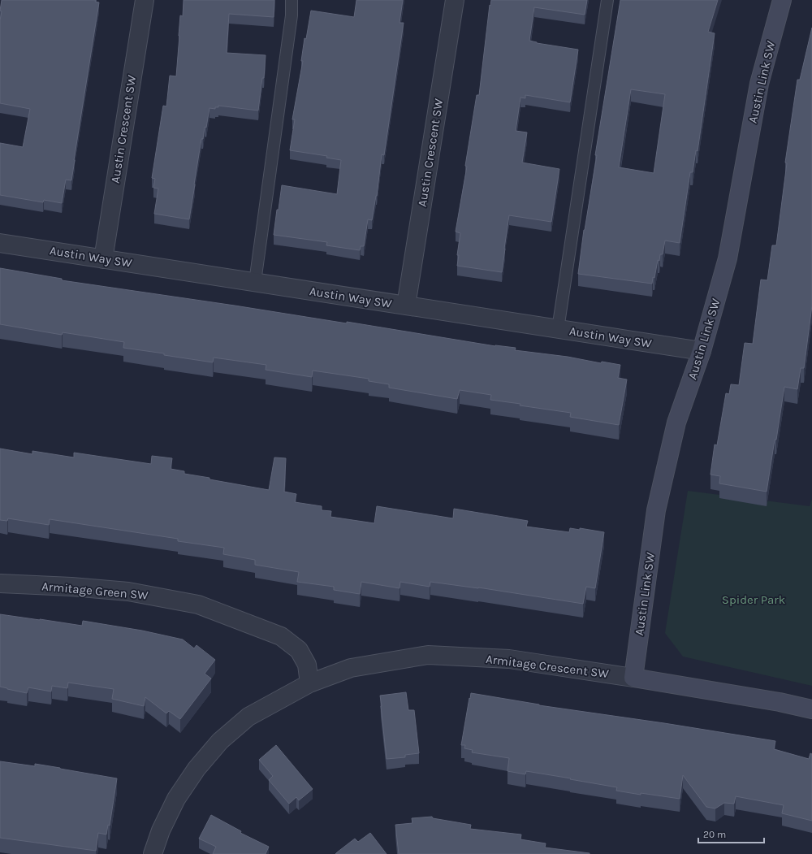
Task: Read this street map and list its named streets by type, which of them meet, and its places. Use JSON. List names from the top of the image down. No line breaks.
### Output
{"streets":{"street":["Austin Link SW","Austin Crescent SW","Austin Way SW","Armitage Green SW","Armitage Crescent SW"]},"crossings":[["Austin Link SW","Austin Way SW"],["Austin Link SW","Armitage Crescent SW"],["Austin Crescent SW","Austin Way SW"],["Armitage Green SW","Armitage Crescent SW"]],"parks":["Spider Park"],"scale_bar":"20 m"}
